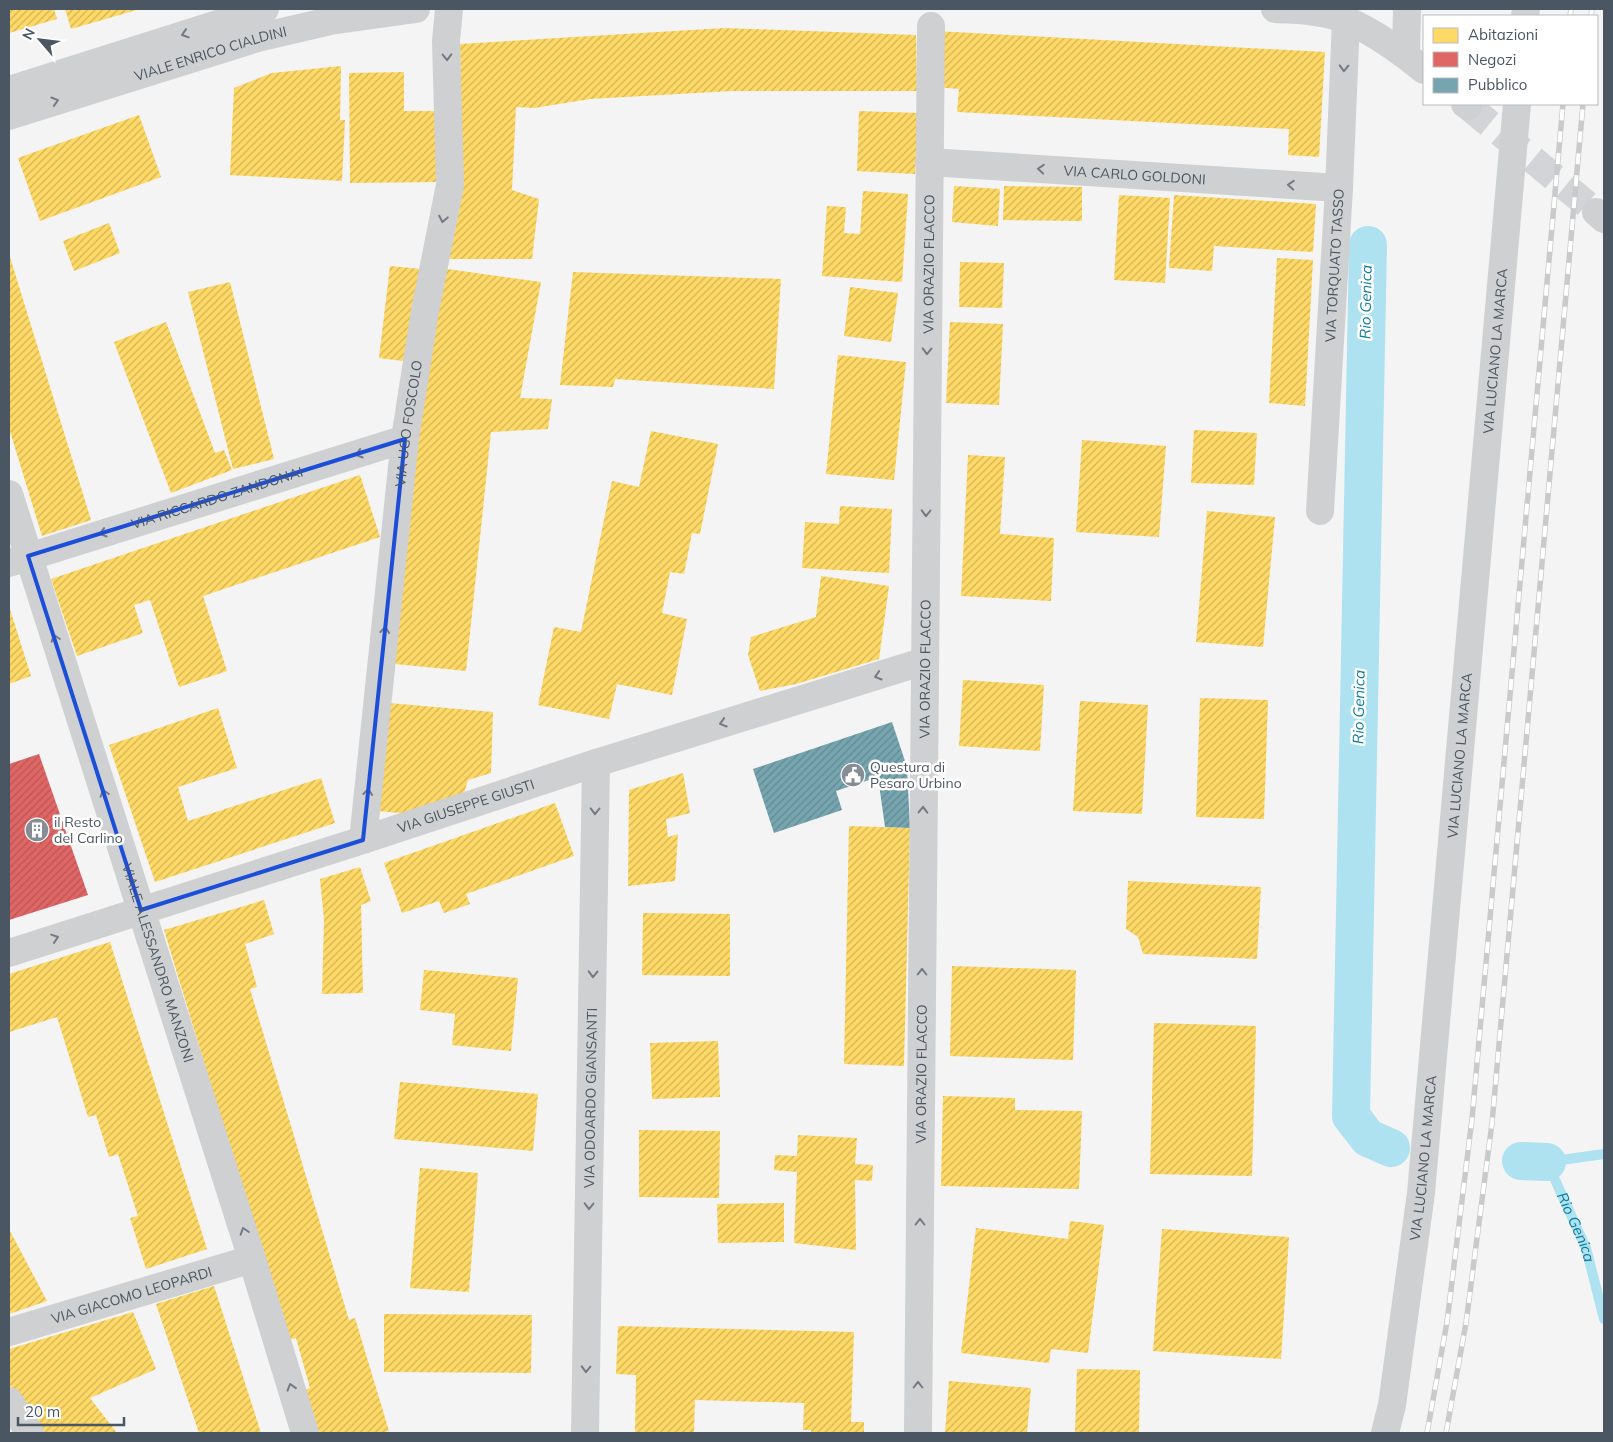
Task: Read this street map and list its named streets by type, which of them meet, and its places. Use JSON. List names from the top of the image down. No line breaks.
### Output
{"streets":{"street":["VIALE ENRICO CIALDINI","VIA CARLO GOLDONI","VIA ORAZIO FLACCO","VIA TORQUATO TASSO","VIA LUCIANO LA MARCA","VIA UGO FOSCOLO","VIA RICCARDO ZANDONAI","VIA GIUSEPPE GIUSTI","VIALE ALESSANDRO MANZONI","VIA ODOARDO GIANSANTI","VIA GIACOMO LEOPARDI"]},"crossings":[["VIA CARLO GOLDONI","VIA ORAZIO FLACCO"],["VIA CARLO GOLDONI","VIA TORQUATO TASSO"],["VIA ORAZIO FLACCO","VIA GIUSEPPE GIUSTI"],["VIA UGO FOSCOLO","VIA RICCARDO ZANDONAI"],["VIA UGO FOSCOLO","VIA GIUSEPPE GIUSTI"],["VIA RICCARDO ZANDONAI","VIALE ALESSANDRO MANZONI"],["VIA GIUSEPPE GIUSTI","VIALE ALESSANDRO MANZONI"],["VIA GIUSEPPE GIUSTI","VIA ODOARDO GIANSANTI"],["VIALE ALESSANDRO MANZONI","VIA GIACOMO LEOPARDI"]],"one_way":["VIA CARLO GOLDONI","VIA RICCARDO ZANDONAI","VIALE ALESSANDRO MANZONI","VIA ODOARDO GIANSANTI"],"water":["Rio Genica"],"places":{"public building":["Questura di Pesaro Urbino"],"building":["il Resto del Carlino"]},"legend":["Abitazioni","Negozi","Pubblico"],"scale_bar":"20 m","north":"top left"}
